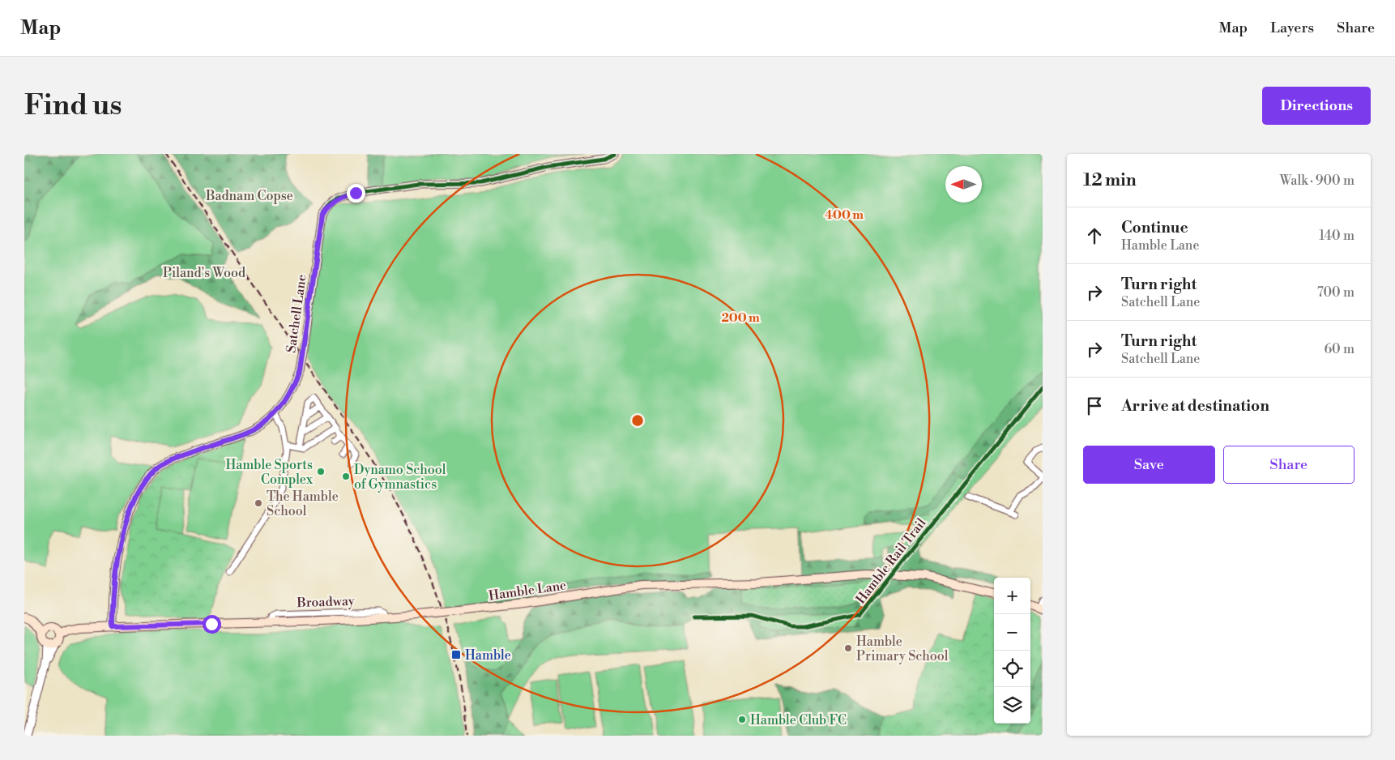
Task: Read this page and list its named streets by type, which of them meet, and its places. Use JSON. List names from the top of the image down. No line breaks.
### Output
{"streets":{"main road":["Hamble Lane"],"street":["Satchell Lane"],"cycle path":["Hamble Rail Trail"]},"crossings":[["Satchell Lane","Hamble Lane"]],"parks":["Badnam Copse","Piland's Wood"],"places":{"other":["Hamble Sports Complex","Dynamo School of Gymnastics","The Hamble School","Hamble Primary School","Hamble Club FC"],"transit":["Hamble"]},"north":"left","page":{"header":"Map","nav":["Map","Layers","Share"],"buttons":["Directions",["Save","Share"]],"title":"Find us","heading":["12 min","Walk · 900 m"],"list":[["Continue","Hamble Lane","140 m"],["Turn right","Satchell Lane","700 m"],["Turn right","Satchell Lane","60 m"],"Arrive at destination"],"map_buttons":["+","−"]},"rings":["400 m","200 m"]}
